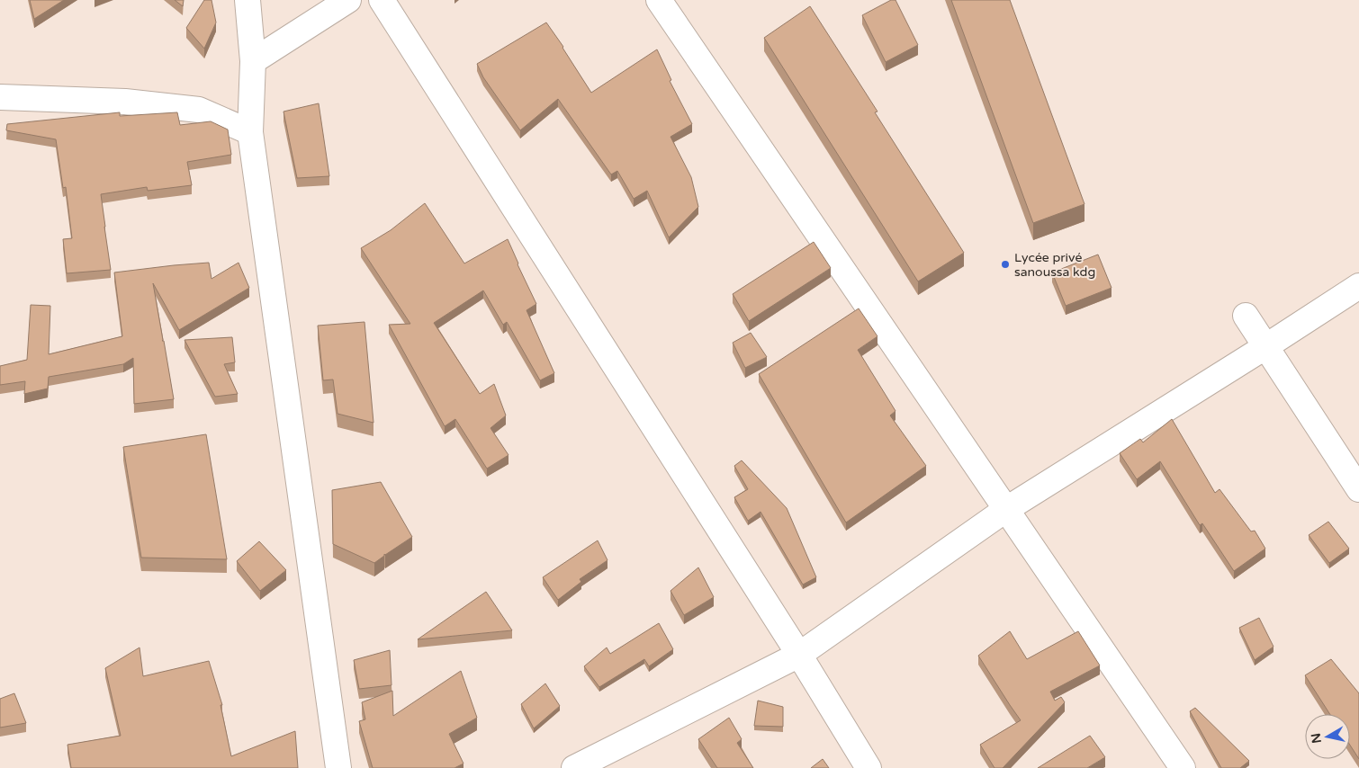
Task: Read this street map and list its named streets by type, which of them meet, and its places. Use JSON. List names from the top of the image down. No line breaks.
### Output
{"places":["Lycée privé sanoussa kdg"],"north":"left"}
